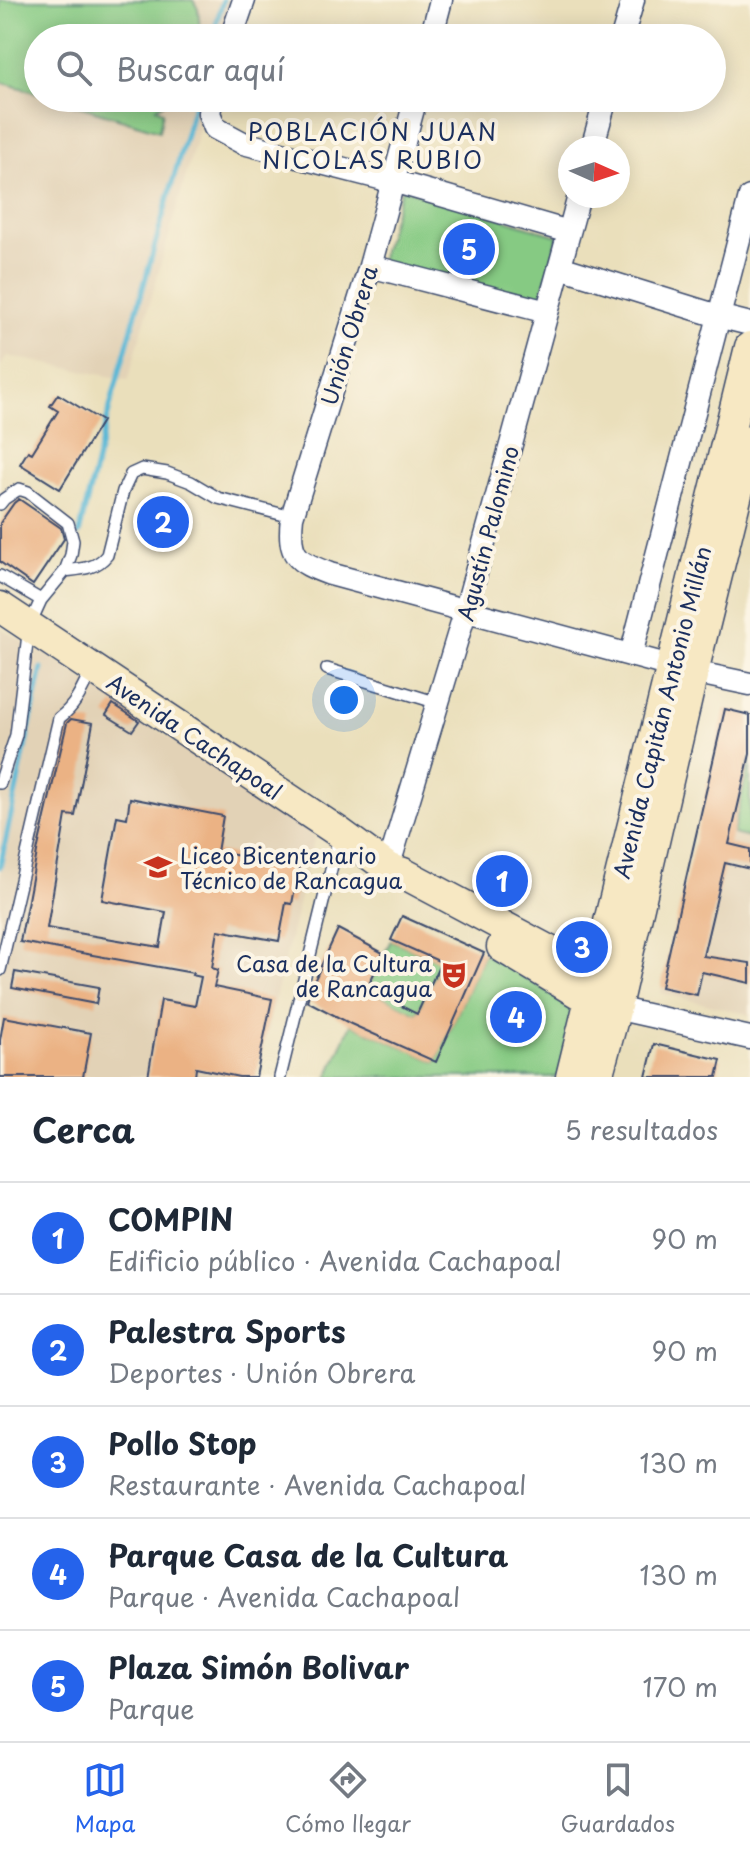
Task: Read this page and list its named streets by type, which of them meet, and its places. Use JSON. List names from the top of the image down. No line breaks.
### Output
{"streets":{"main road":["Avenida Capitán Antonio Millán","Avenida Cachapoal"],"street":["Unión Obrera","Agustín Palomino"]},"crossings":[["Unión Obrera","Agustín Palomino"],["Agustín Palomino","Avenida Cachapoal"],["Avenida Capitán Antonio Millán","Avenida Cachapoal"]],"districts":["POBLACIÓN JUAN NICOLAS RUBIO"],"places":{"school or university":["Liceo Bicentenario Técnico de Rancagua"],"theatre":["Casa de la Cultura de Rancagua"]},"north":"right","page":{"search":"Buscar aquí","pins":["5","2","1","3","4"],"heading":["Cerca","5 resultados"],"list":[{"mark":"1","name":"COMPIN","note":"Edificio público · Avenida Cachapoal","value":"90 m"},{"mark":"2","name":"Palestra Sports","note":"Deportes · Unión Obrera","value":"90 m"},{"mark":"3","name":"Pollo Stop","note":"Restaurante · Avenida Cachapoal","value":"130 m"},{"mark":"4","name":"Parque Casa de la Cultura","note":"Parque · Avenida Cachapoal","value":"130 m"},{"mark":"5","name":"Plaza Simón Bolivar","note":"Parque","value":"170 m"}],"nav":["Mapa","Cómo llegar","Guardados"]}}
